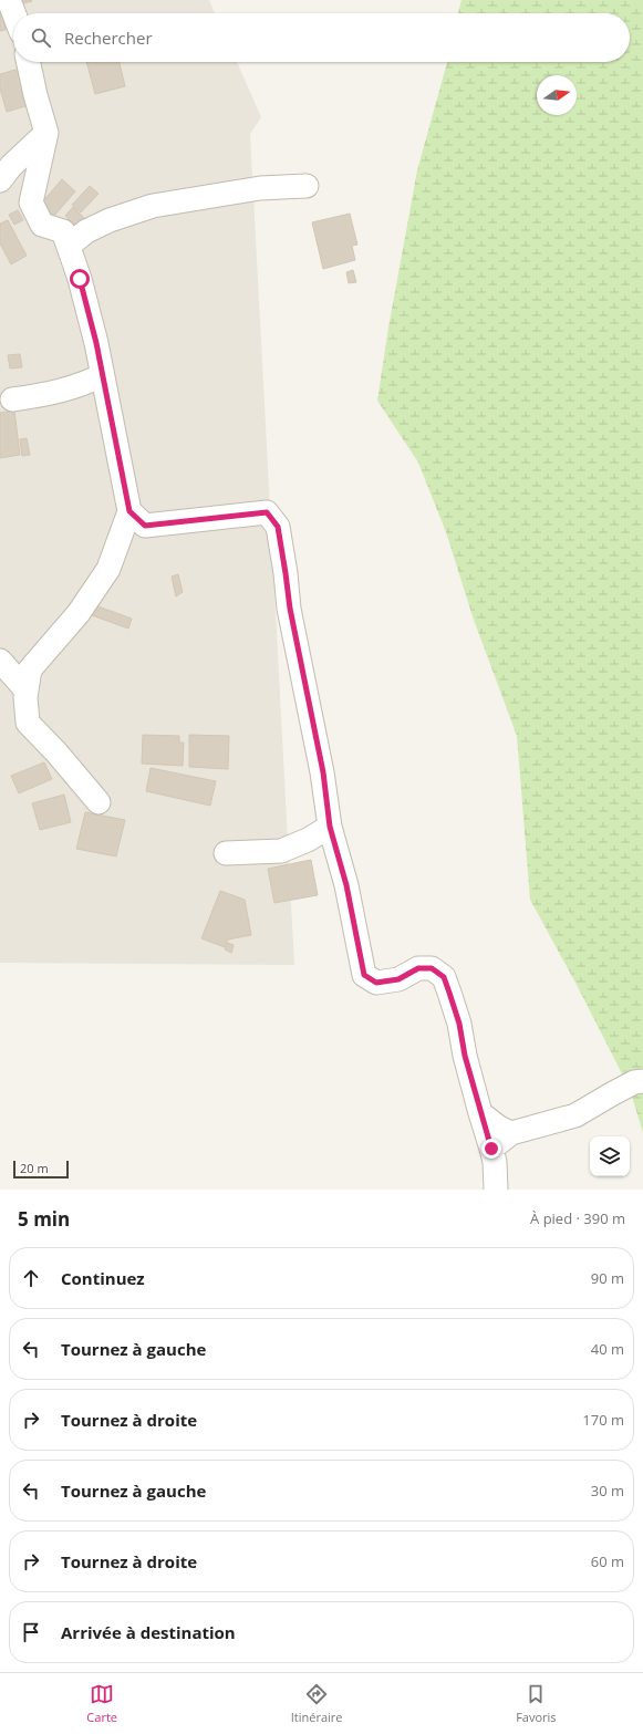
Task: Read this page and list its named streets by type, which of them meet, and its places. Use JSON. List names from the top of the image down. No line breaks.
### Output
{"scale_bar":"20 m","north":"right","page":{"search":"Rechercher","scale":"20 m","heading":["5 min","À pied · 390 m"],"list":[["Continuez","90 m"],["Tournez à gauche","40 m"],["Tournez à droite","170 m"],["Tournez à gauche","30 m"],["Tournez à droite","60 m"],"Arrivée à destination"],"nav":["Carte","Itinéraire","Favoris"]}}
